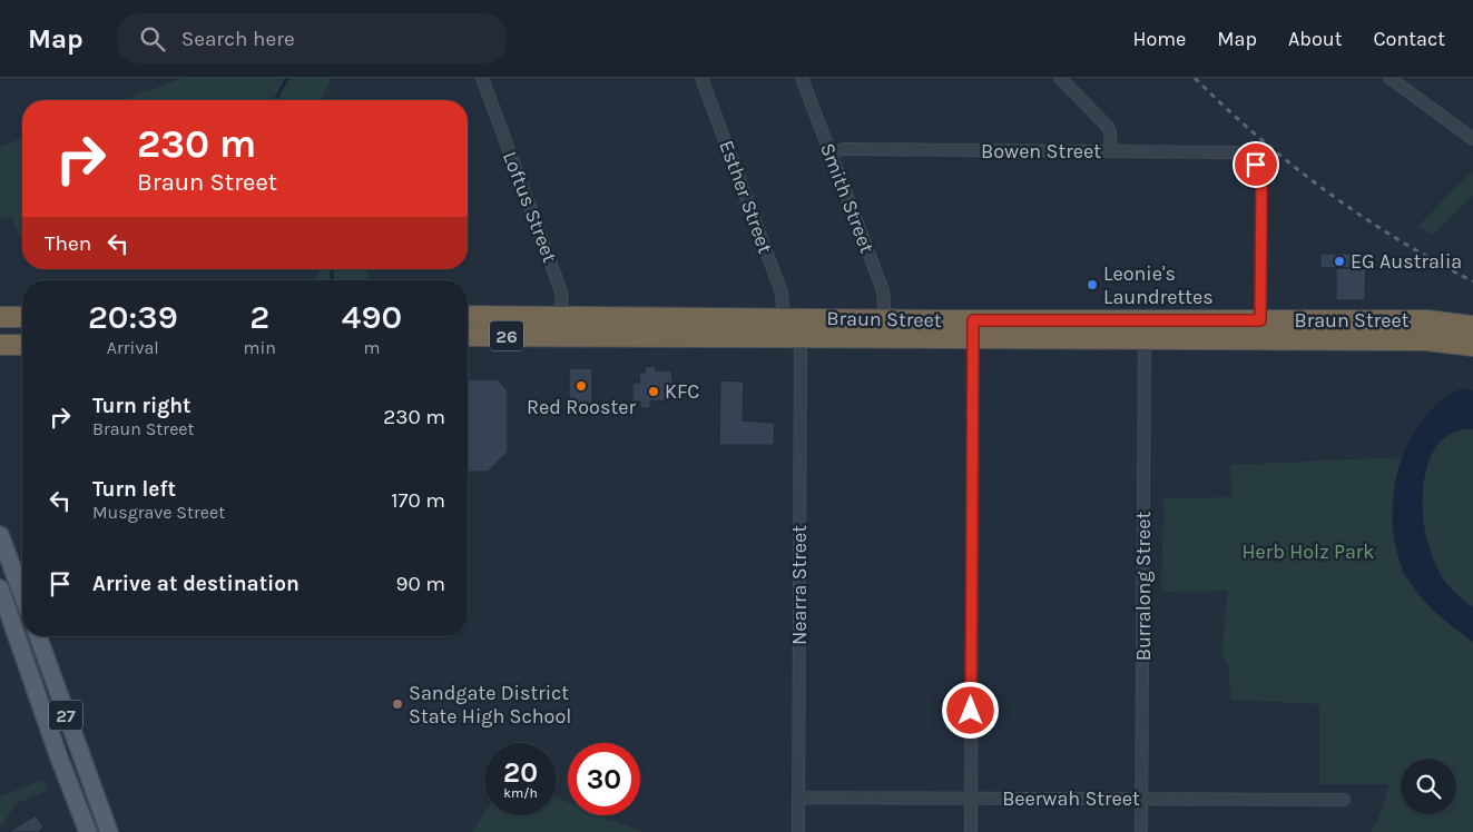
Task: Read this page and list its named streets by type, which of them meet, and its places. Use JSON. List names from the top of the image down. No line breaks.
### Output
{"streets":{"highway":["Braun Street","26"],"main road":["27"],"street":["Bowen Street","Esther Street","Smith Street","Loftus Street","Nearra Street","Burralong Street","Beerwah Street"]},"crossings":[["Bowen Street","Smith Street"],["Bowen Street","Braun Street"],["Esther Street","Braun Street"],["Smith Street","Braun Street"],["Loftus Street","Braun Street"],["Braun Street","Nearra Street"],["Braun Street","Burralong Street"],["Nearra Street","Beerwah Street"],["Burralong Street","Beerwah Street"]],"parks":["Herb Holz Park"],"places":["EG Australia","Leonie's Laundrettes","Red Rooster","KFC","Sandgate District State High School"],"page":{"header":"Map","search":"Search here","nav":["Home","Map","About","Contact"],"turn":["230 m","Braun Street"],"then":"Then","eta":["20:39","Arrival","2","min","490","m"],"list":[{"name":"Turn right","note":"Braun Street","value":"230 m"},{"name":"Turn left","note":"Musgrave Street","value":"170 m"},{"name":"Arrive at destination","value":"90 m"}],"speed":"20 km/h","limit":"30"}}
